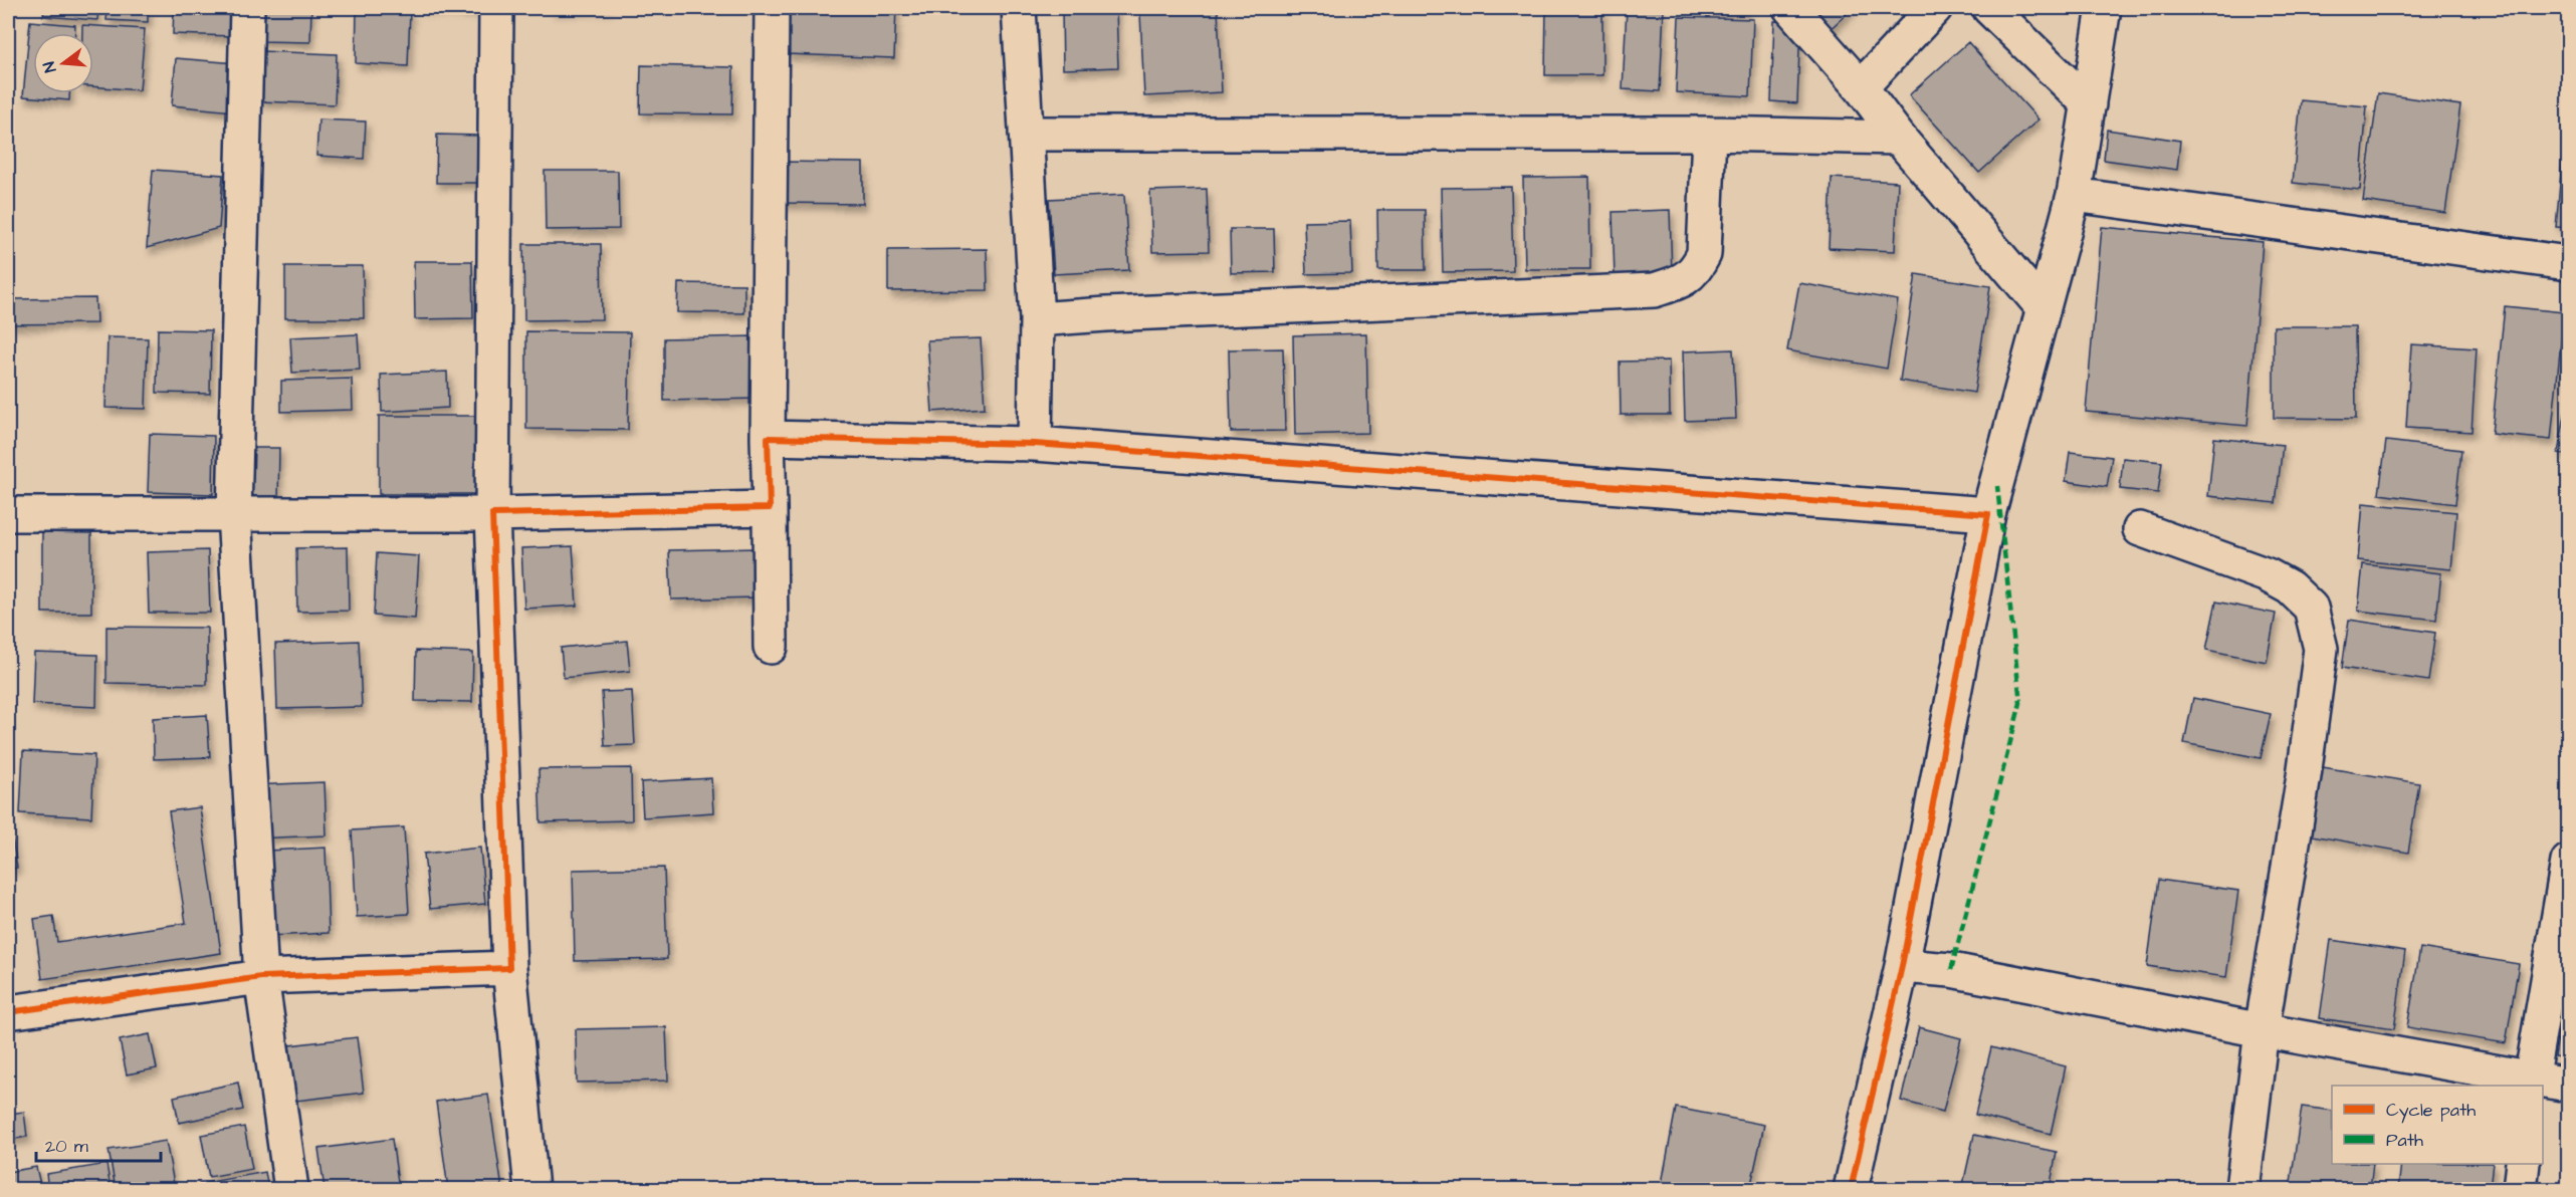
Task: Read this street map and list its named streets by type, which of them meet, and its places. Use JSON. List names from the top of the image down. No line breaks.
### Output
{"legend":["Cycle path","Path"],"scale_bar":"20 m","north":"left"}
